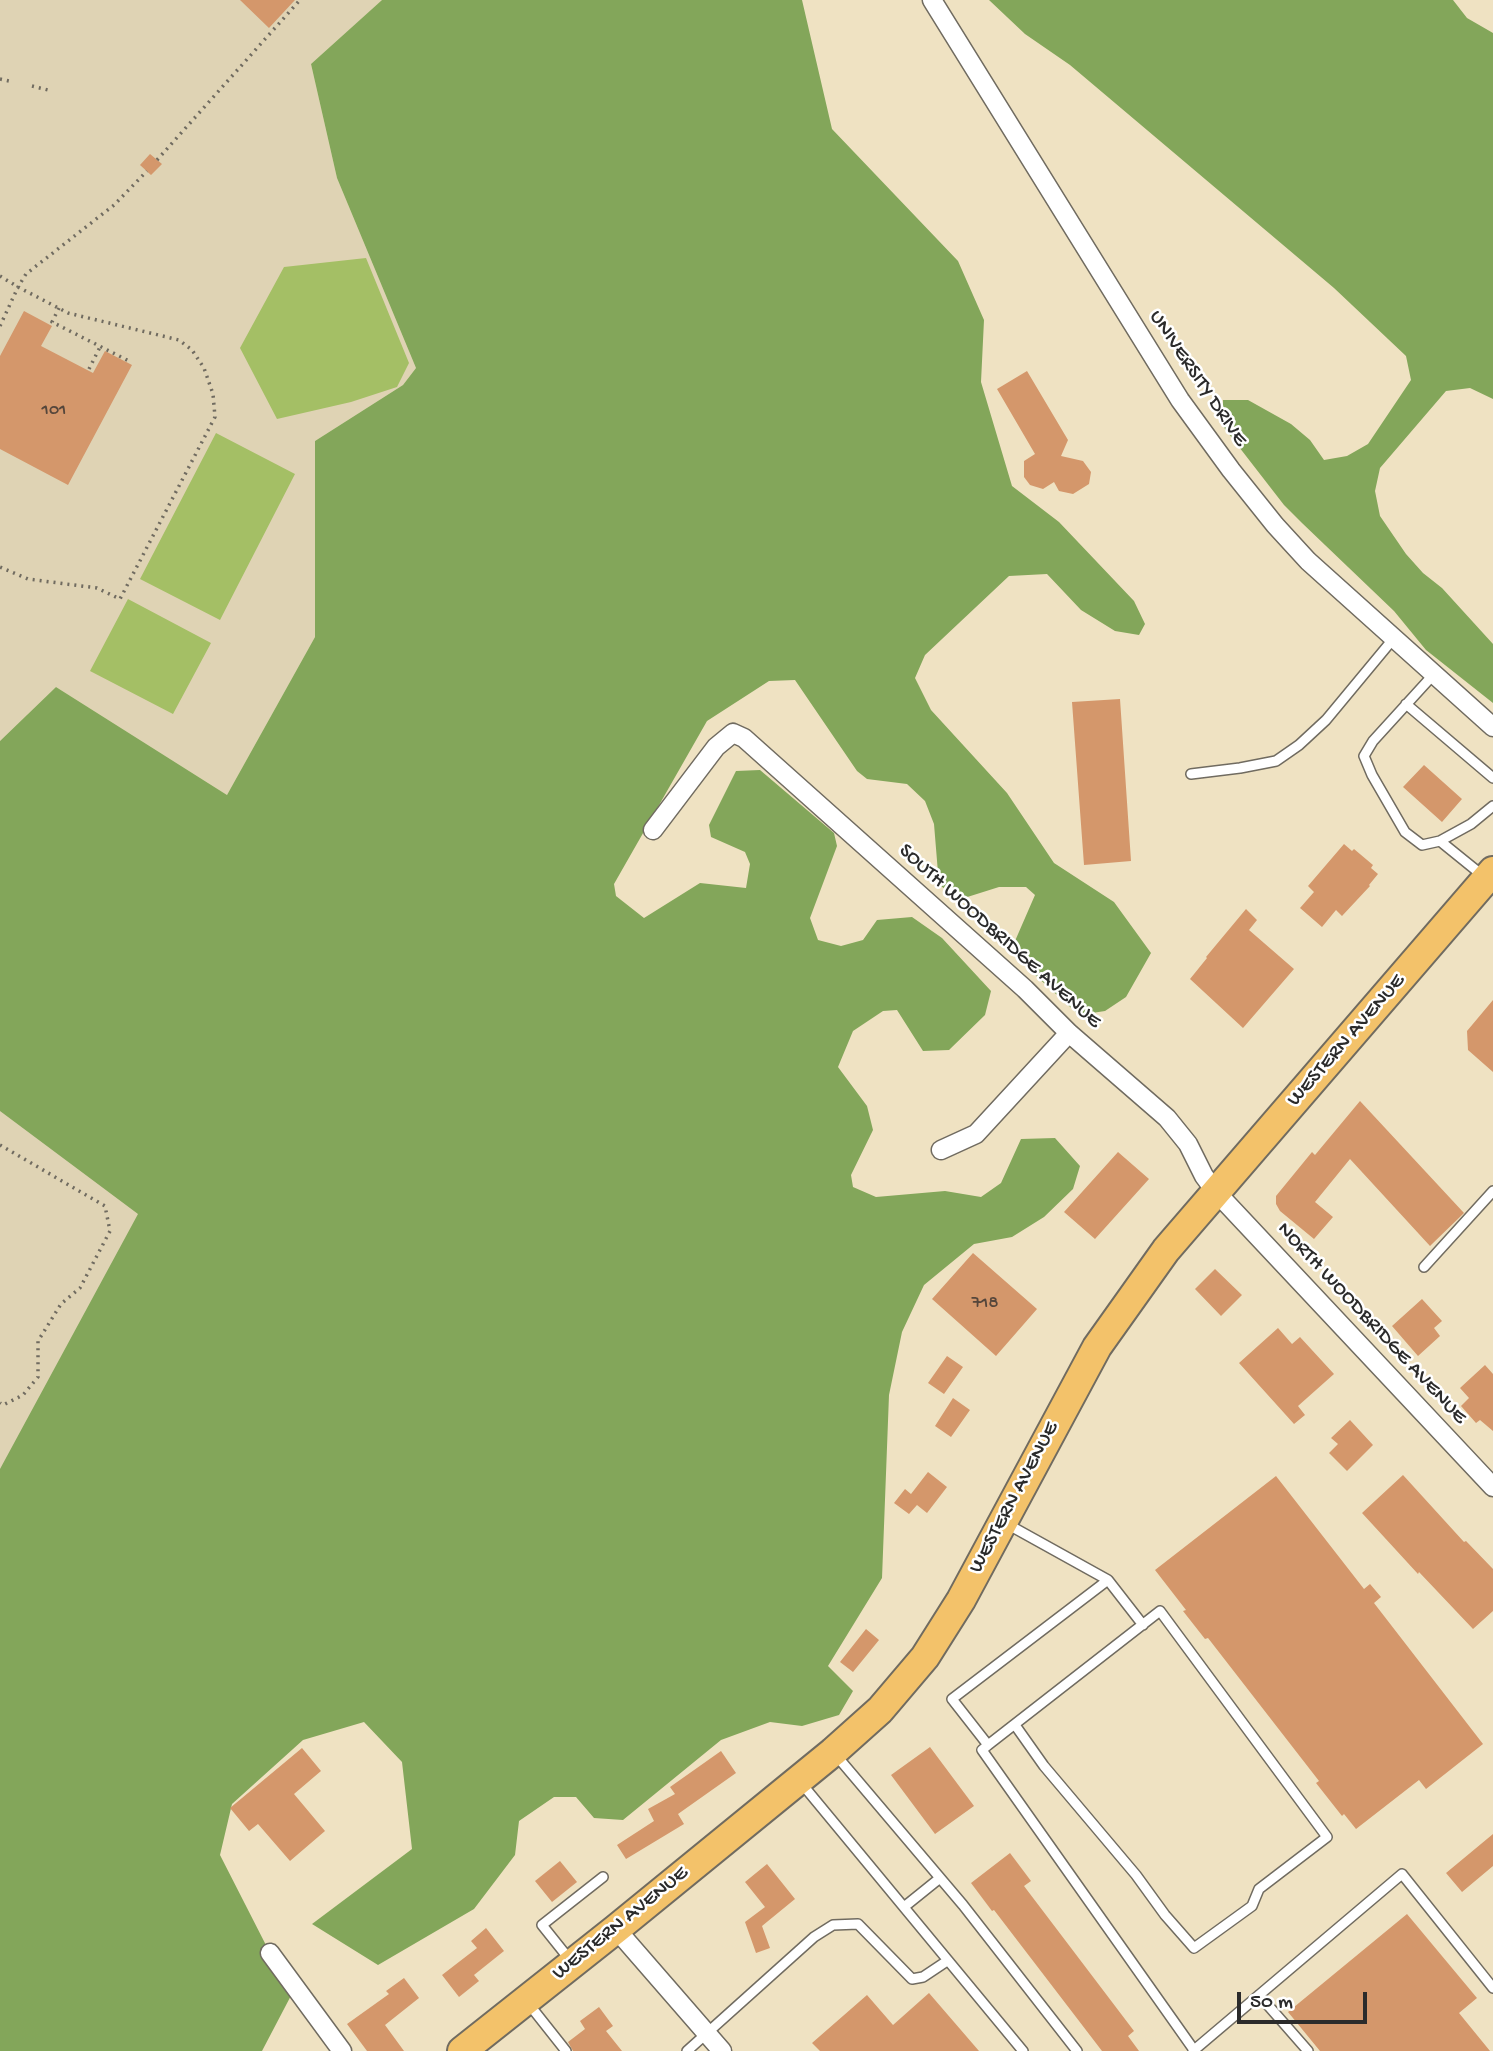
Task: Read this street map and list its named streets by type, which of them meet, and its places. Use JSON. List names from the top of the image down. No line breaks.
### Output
{"streets":{"main road":["WESTERN AVENUE"],"street":["UNIVERSITY DRIVE","SOUTH WOODBRIDGE AVENUE","NORTH WOODBRIDGE AVENUE"]},"crossings":[["SOUTH WOODBRIDGE AVENUE","WESTERN AVENUE"],["SOUTH WOODBRIDGE AVENUE","NORTH WOODBRIDGE AVENUE"],["WESTERN AVENUE","NORTH WOODBRIDGE AVENUE"]],"house_numbers":["101","718"],"scale_bar":"50 m"}
